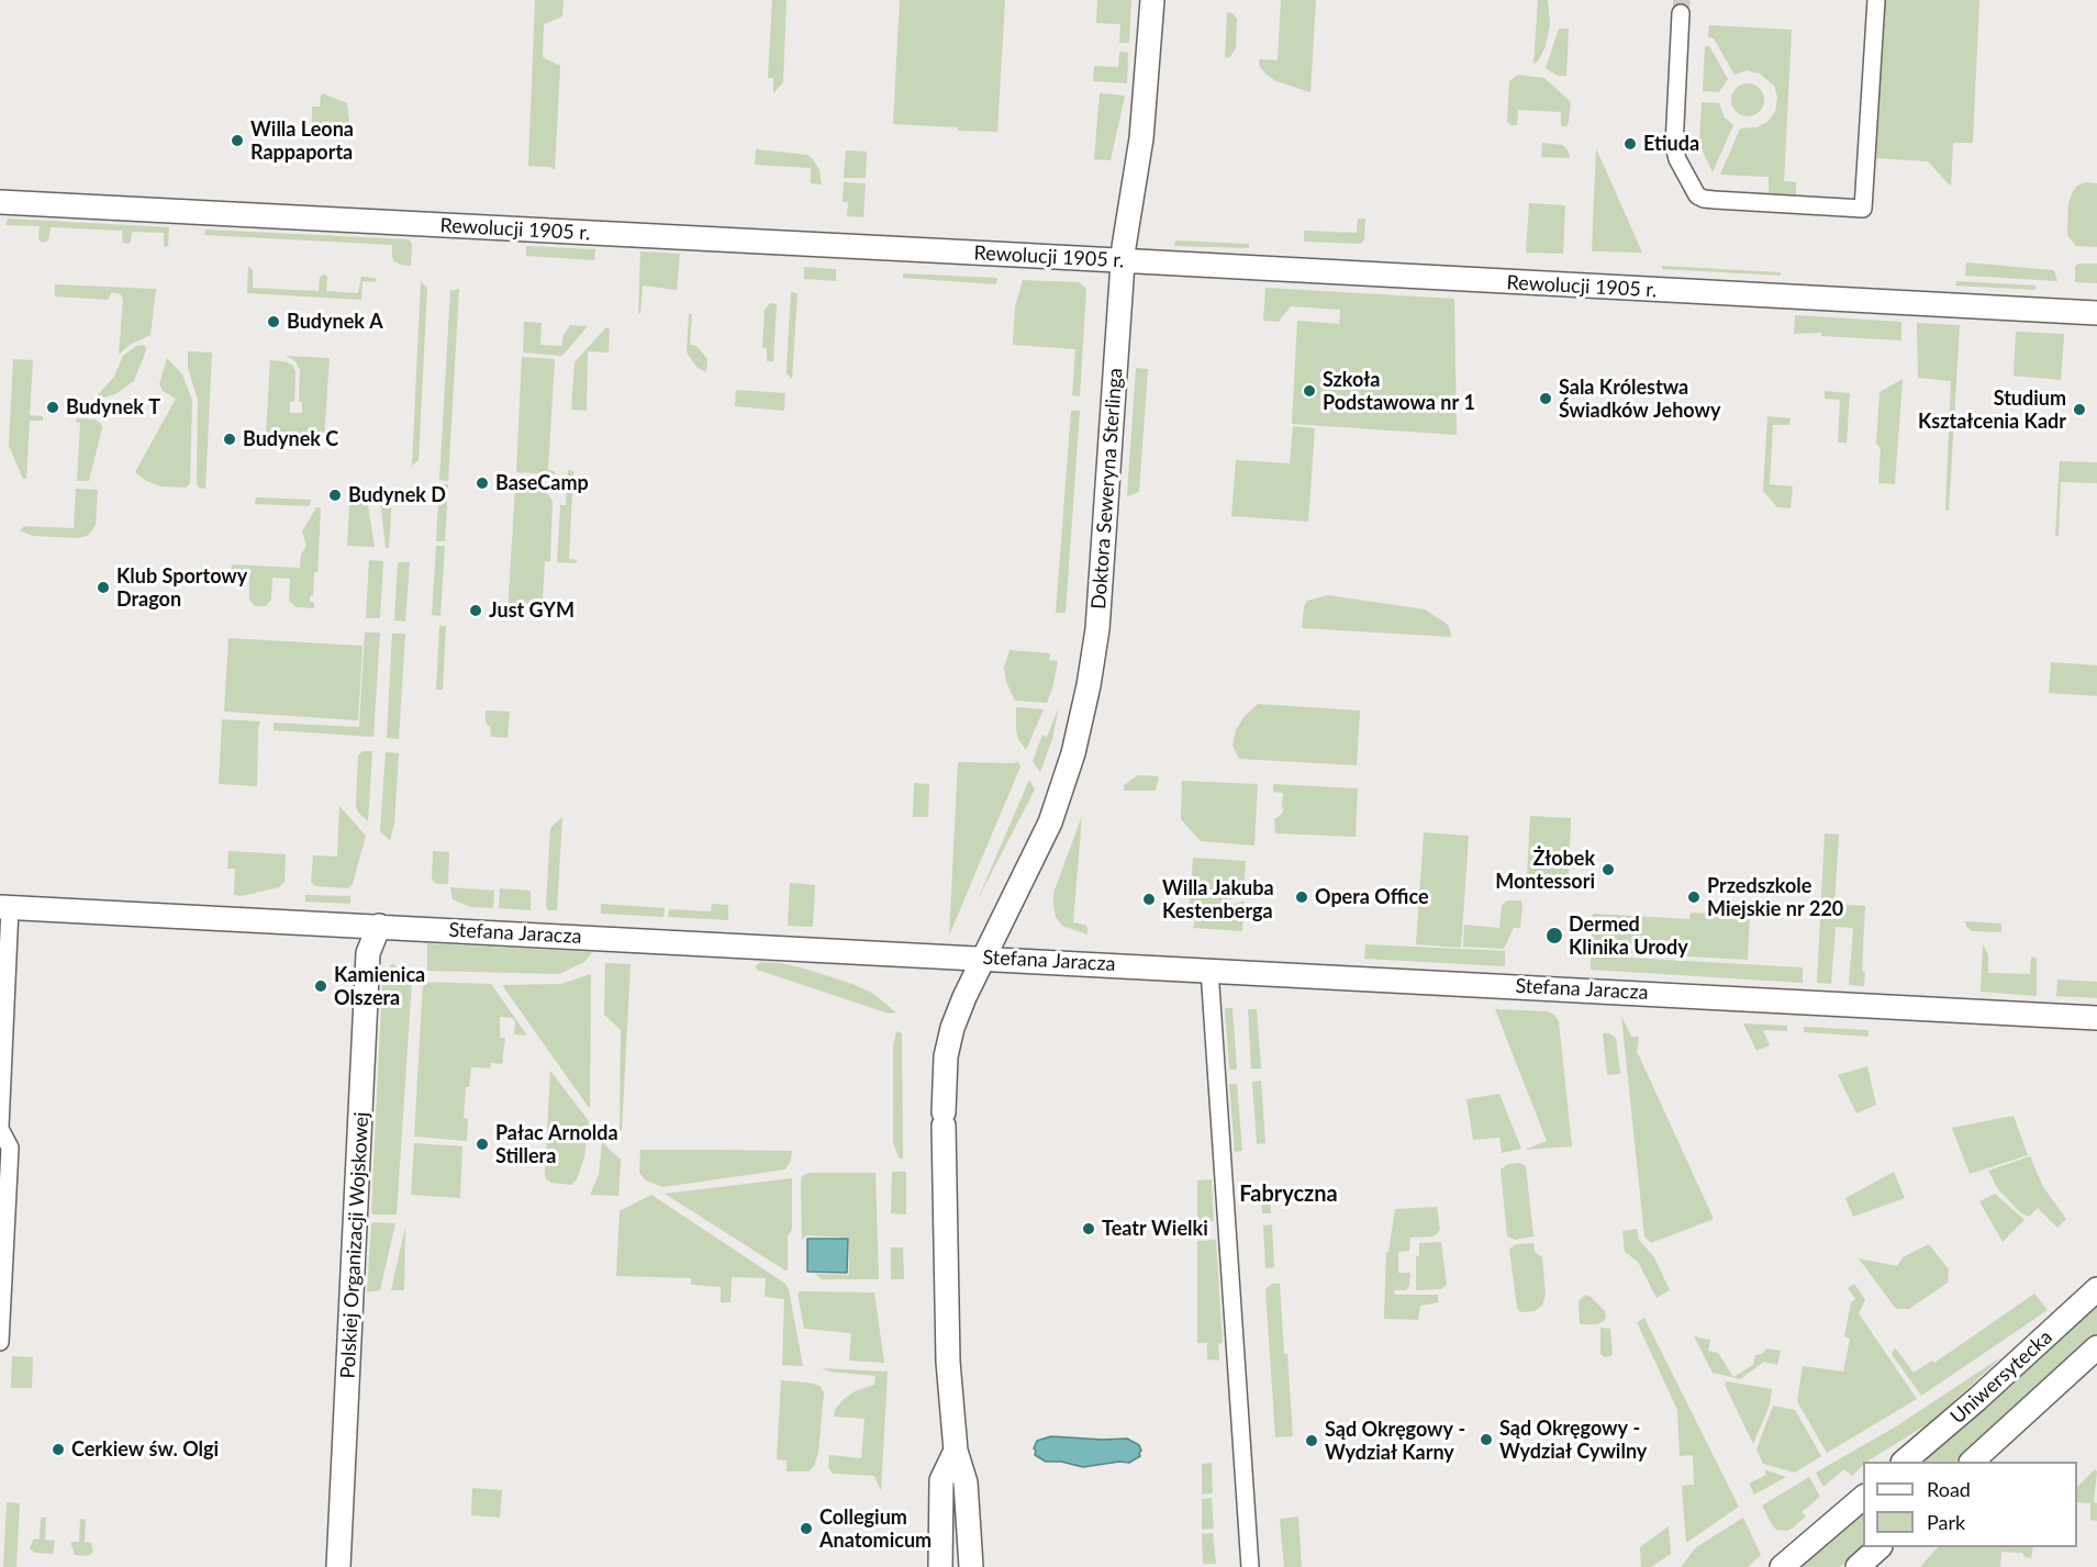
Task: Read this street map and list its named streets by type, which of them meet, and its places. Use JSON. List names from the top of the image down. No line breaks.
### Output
{"streets":{"street":["Rewolucji 1905 r.","Doktora Seweryna Sterlinga","Stefana Jaracza","Polskiej Organizacji Wojskowej","Uniwersytecka"]},"crossings":[["Rewolucji 1905 r.","Doktora Seweryna Sterlinga"],["Doktora Seweryna Sterlinga","Stefana Jaracza"],["Stefana Jaracza","Polskiej Organizacji Wojskowej"]],"districts":["Fabryczna"],"places":["Willa Leona Rappaporta","Etiuda","Budynek A","Szkoła Podstawowa nr 1","Sala Królestwa Świadków Jehowy","Budynek T","Studium Kształcenia Kadr","Budynek C","BaseCamp","Budynek D","Klub Sportowy Dragon","Just GYM","Żłobek Montessori","Opera Office","Przedszkole Miejskie nr 220","Willa Jakuba Kestenberga","Dermed Klinika Urody","Kamienica Olszera","Pałac Arnolda Stillera","Teatr Wielki","Sąd Okręgowy - Wydział Cywilny","Sąd Okręgowy - Wydział Karny","Cerkiew św. Olgi","Collegium Anatomicum"],"legend":["Road","Park"]}
